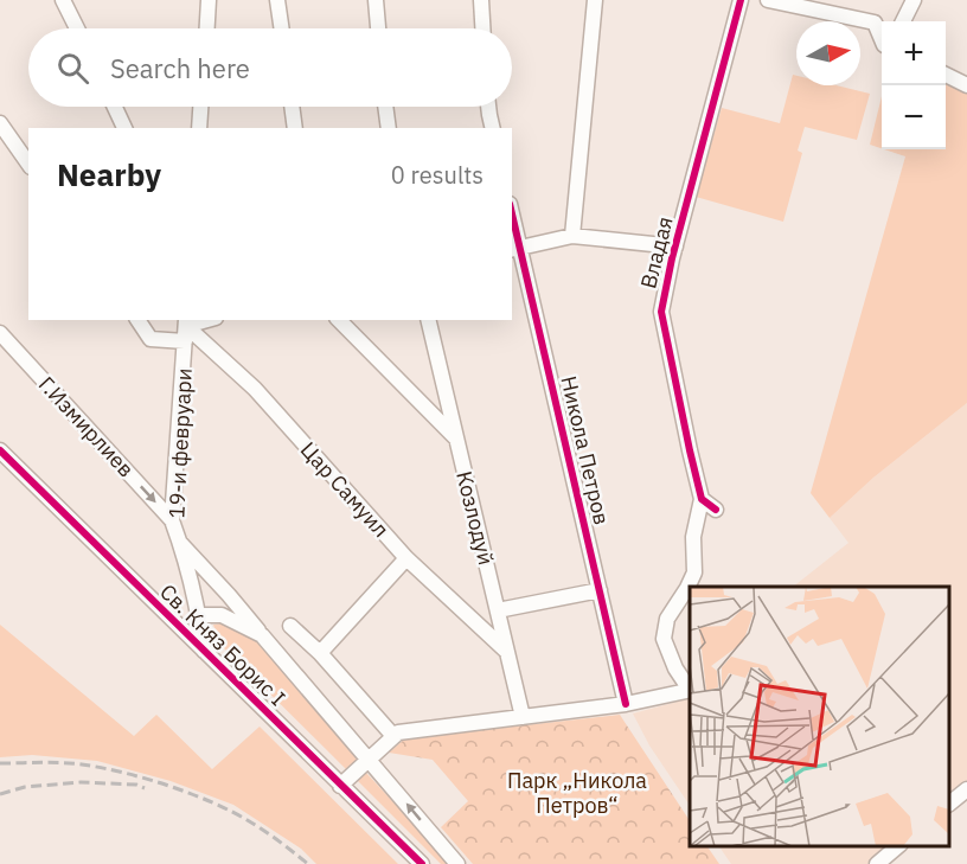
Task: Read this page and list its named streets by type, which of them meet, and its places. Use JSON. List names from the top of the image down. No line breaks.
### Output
{"streets":{"street":["Владая","Г.Измирлиев","19-и февруари","Никола Петров","Цар Самуил","Козлодуй","Св. Княз Борис I"]},"crossings":[["Г.Измирлиев","19-и февруари"],["19-и февруари","Цар Самуил"],["19-и февруари","Св. Княз Борис I"],["Цар Самуил","Козлодуй"]],"one_way":["Г.Измирлиев"],"parks":["Парк „Никола Петров“"],"north":"right","page":{"map_buttons":["+","−"],"search":"Search here","heading":["Nearby","0 results"]}}
